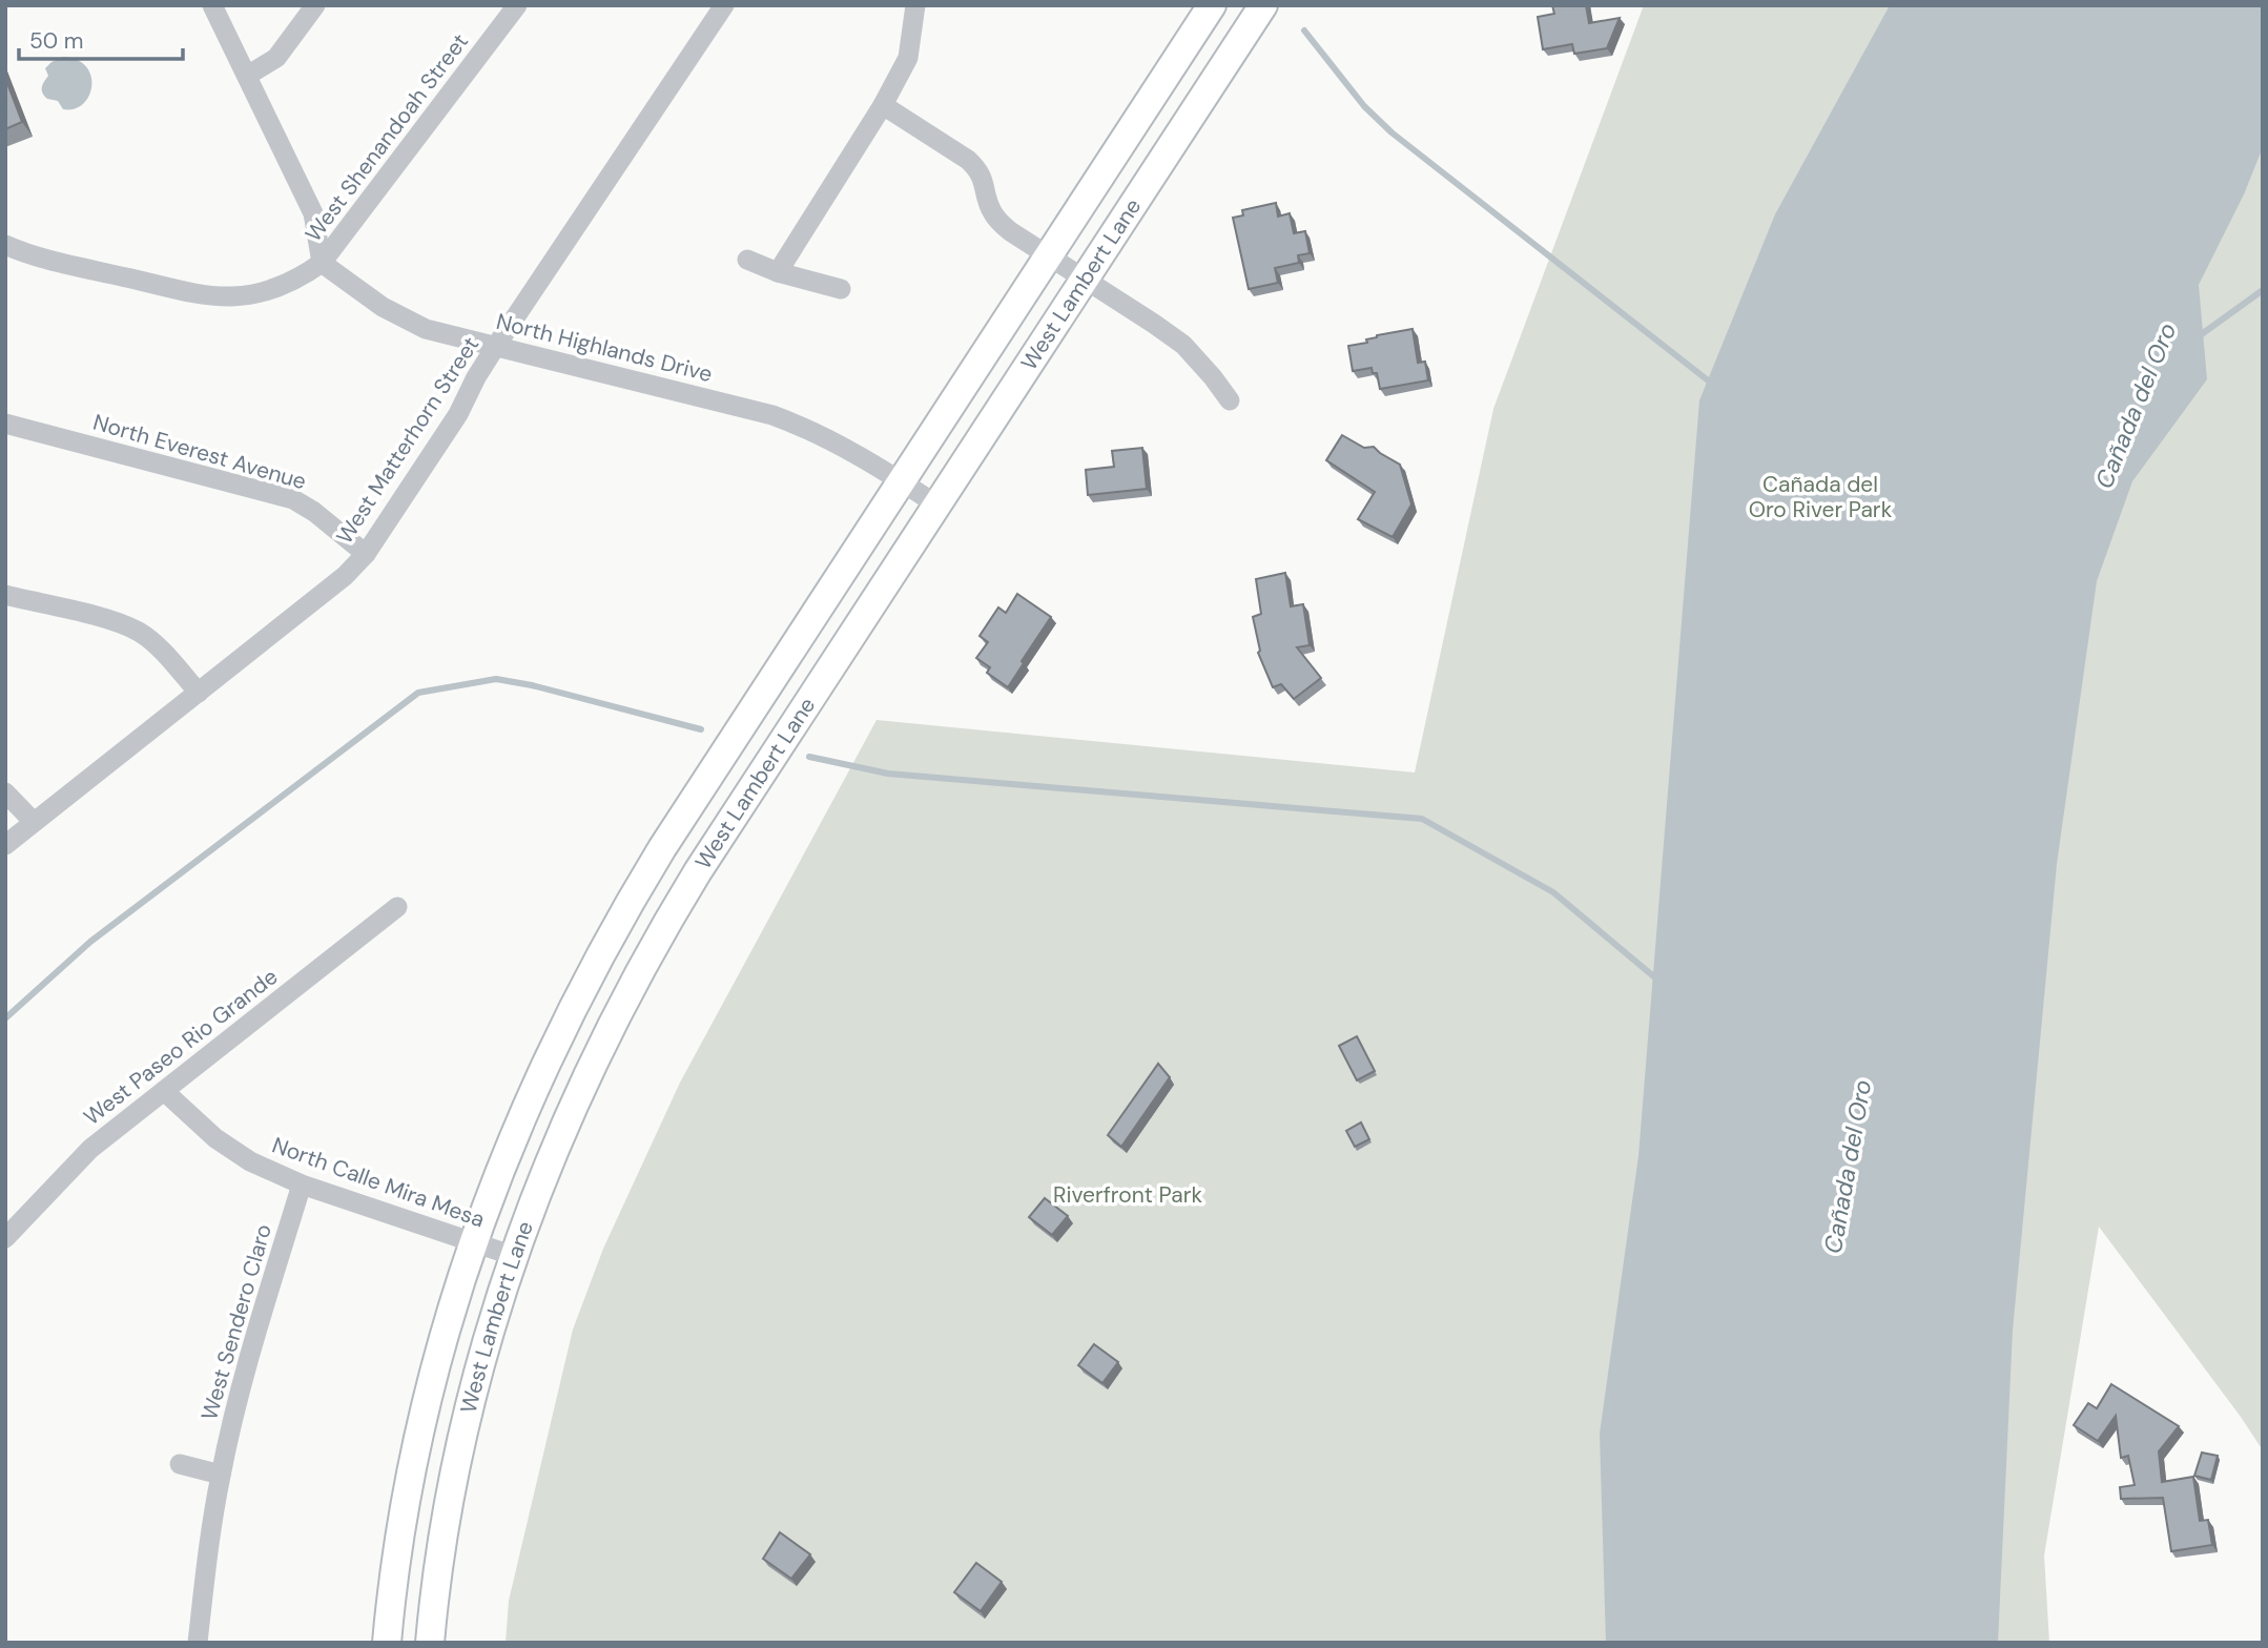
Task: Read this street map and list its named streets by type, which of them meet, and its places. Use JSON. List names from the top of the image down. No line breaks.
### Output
{"streets":{"main road":["West Lambert Lane"],"street":["West Shenandoah Street","North Highlands Drive","West Matterhorn Street","North Everest Avenue","West Paseo Rio Grande","North Calle Mira Mesa","West Sendero Claro"]},"crossings":[["West Shenandoah Street","North Highlands Drive"],["West Lambert Lane","North Highlands Drive"],["West Lambert Lane","North Calle Mira Mesa"],["North Highlands Drive","West Matterhorn Street"],["West Matterhorn Street","North Everest Avenue"],["West Paseo Rio Grande","North Calle Mira Mesa"],["North Calle Mira Mesa","West Sendero Claro"]],"water":["Cañada del Oro"],"parks":["Cañada del Oro River Park","Riverfront Park"],"scale_bar":"50 m"}
